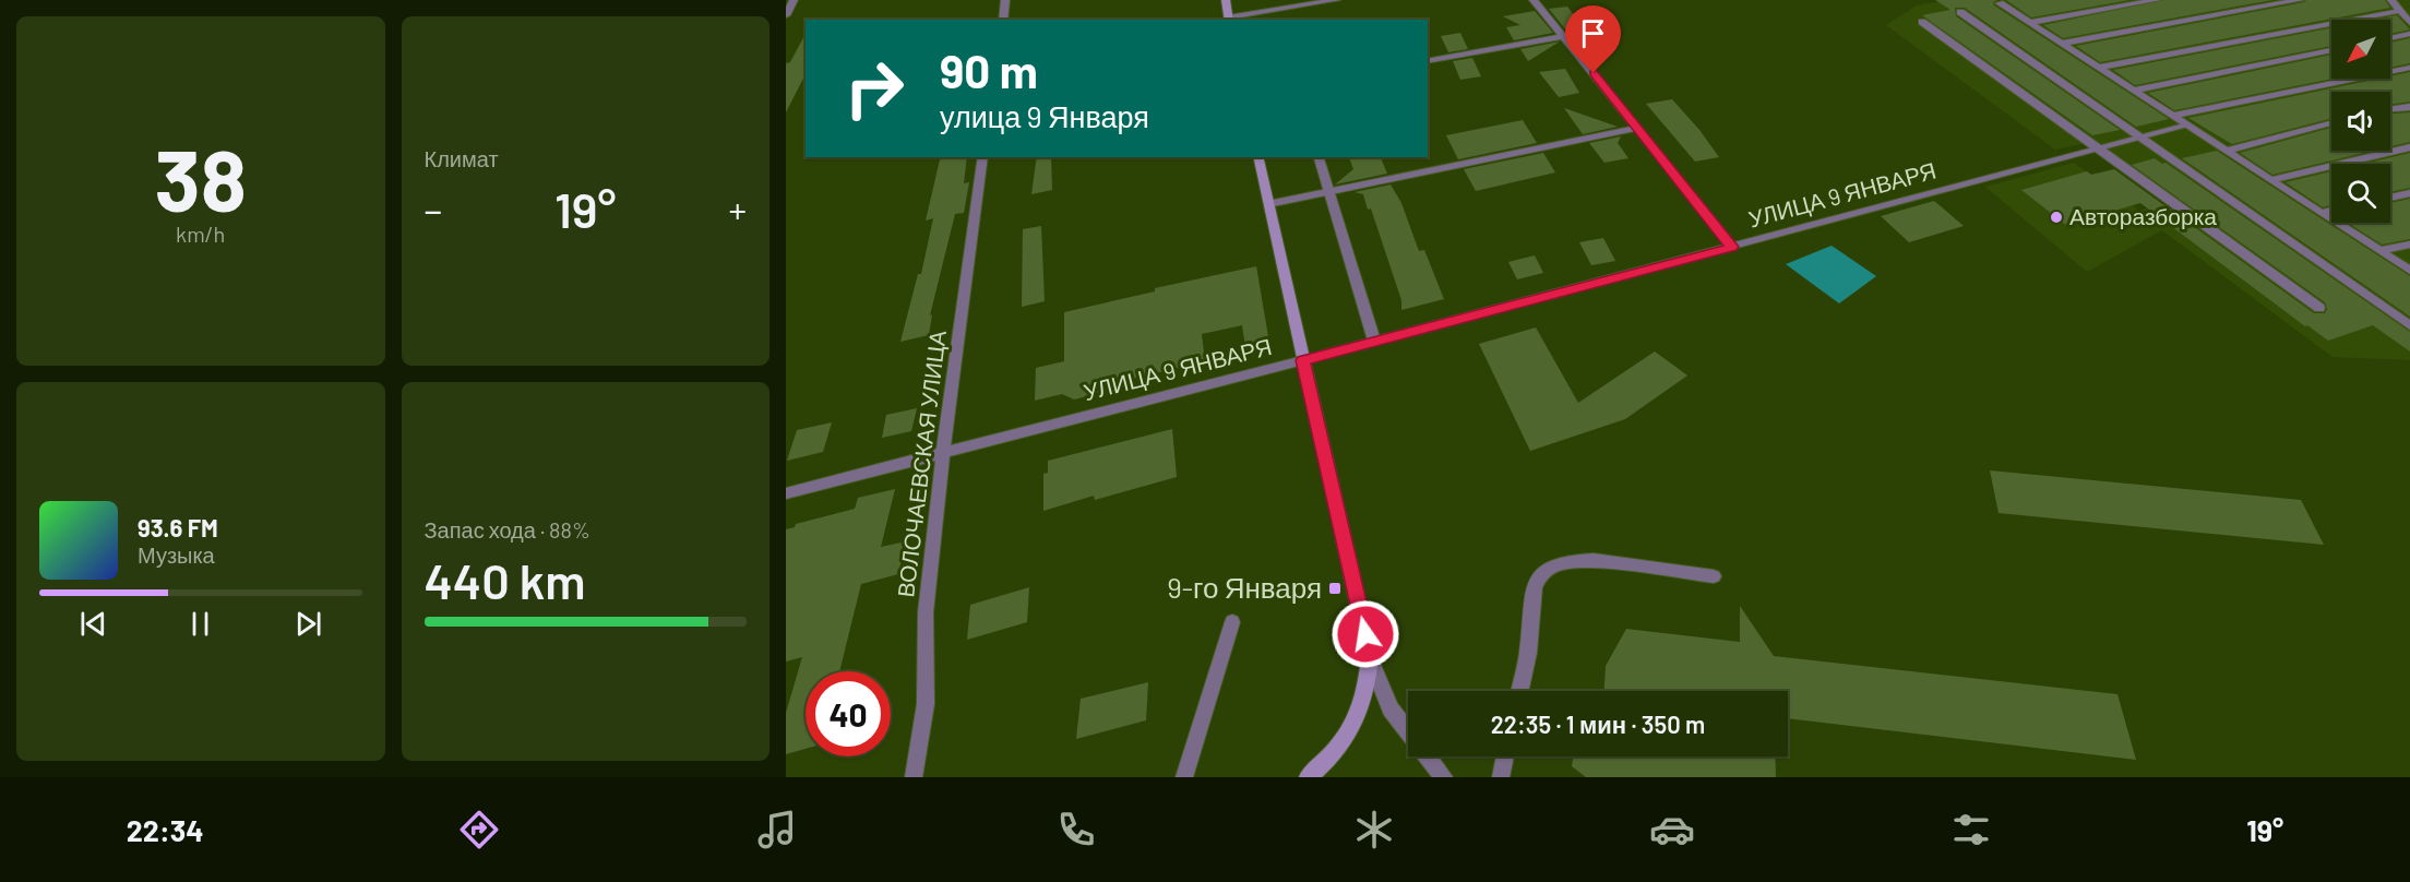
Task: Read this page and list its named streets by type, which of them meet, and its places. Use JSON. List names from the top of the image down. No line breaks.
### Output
{"streets":{"street":["УЛИЦА 9 ЯНВАРЯ","ВОЛОЧАЕВСКАЯ УЛИЦА"]},"crossings":[["УЛИЦА 9 ЯНВАРЯ","ВОЛОЧАЕВСКАЯ УЛИЦА"]],"places":{"other":["Авторазборка"],"transit":["9-го Января"]},"north":"bottom left","page":{"tile":[["38","km/h"],"Климат",["Запас хода · 88%","440 km"]],"turn":["90 m","улица 9 Января"],"heat":["−","19°","+"],"song":["93.6 FM","Музыка"],"limit":"40","trip":"22:35 · 1 мин · 350 m","tabs":["22:34","19°"]}}
